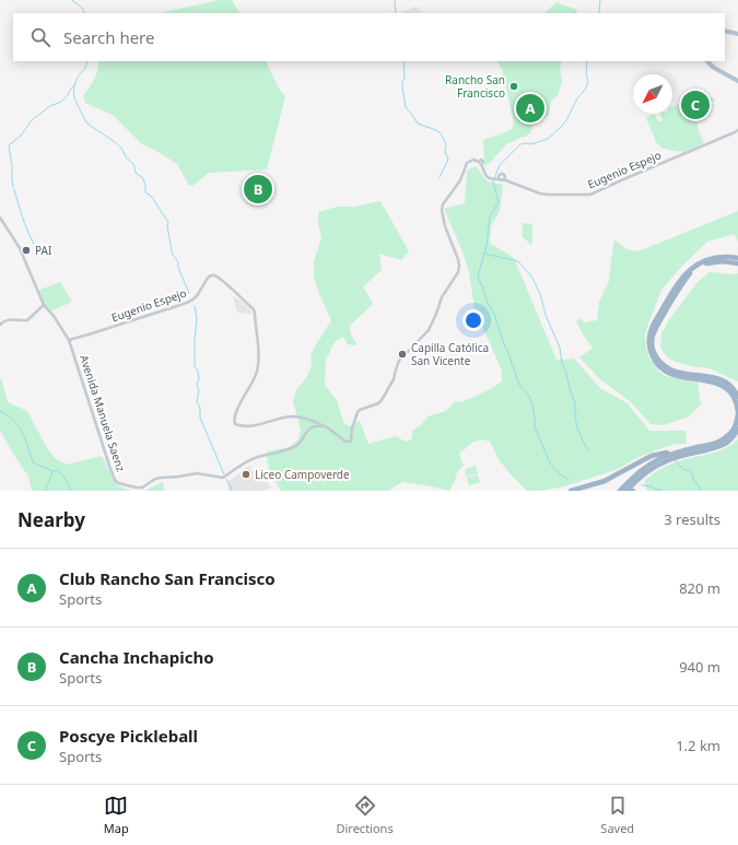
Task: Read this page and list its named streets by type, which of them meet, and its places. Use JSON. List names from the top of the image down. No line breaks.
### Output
{"streets":{"street":["Eugenio Espejo","Avenida Manuela Saenz"]},"crossings":[["Eugenio Espejo","Avenida Manuela Saenz"]],"places":["Rancho San Francisco","PAI","Capilla Católica San Vicente","Liceo Campoverde"],"north":"bottom left","page":{"search":"Search here","pins":["C","A","B"],"heading":["Nearby","3 results"],"list":[{"mark":"A","name":"Club Rancho San Francisco","note":"Sports","value":"820 m"},{"mark":"B","name":"Cancha Inchapicho","note":"Sports","value":"940 m"},{"mark":"C","name":"Poscye Pickleball","note":"Sports","value":"1.2 km"}],"nav":["Map","Directions","Saved"]}}
